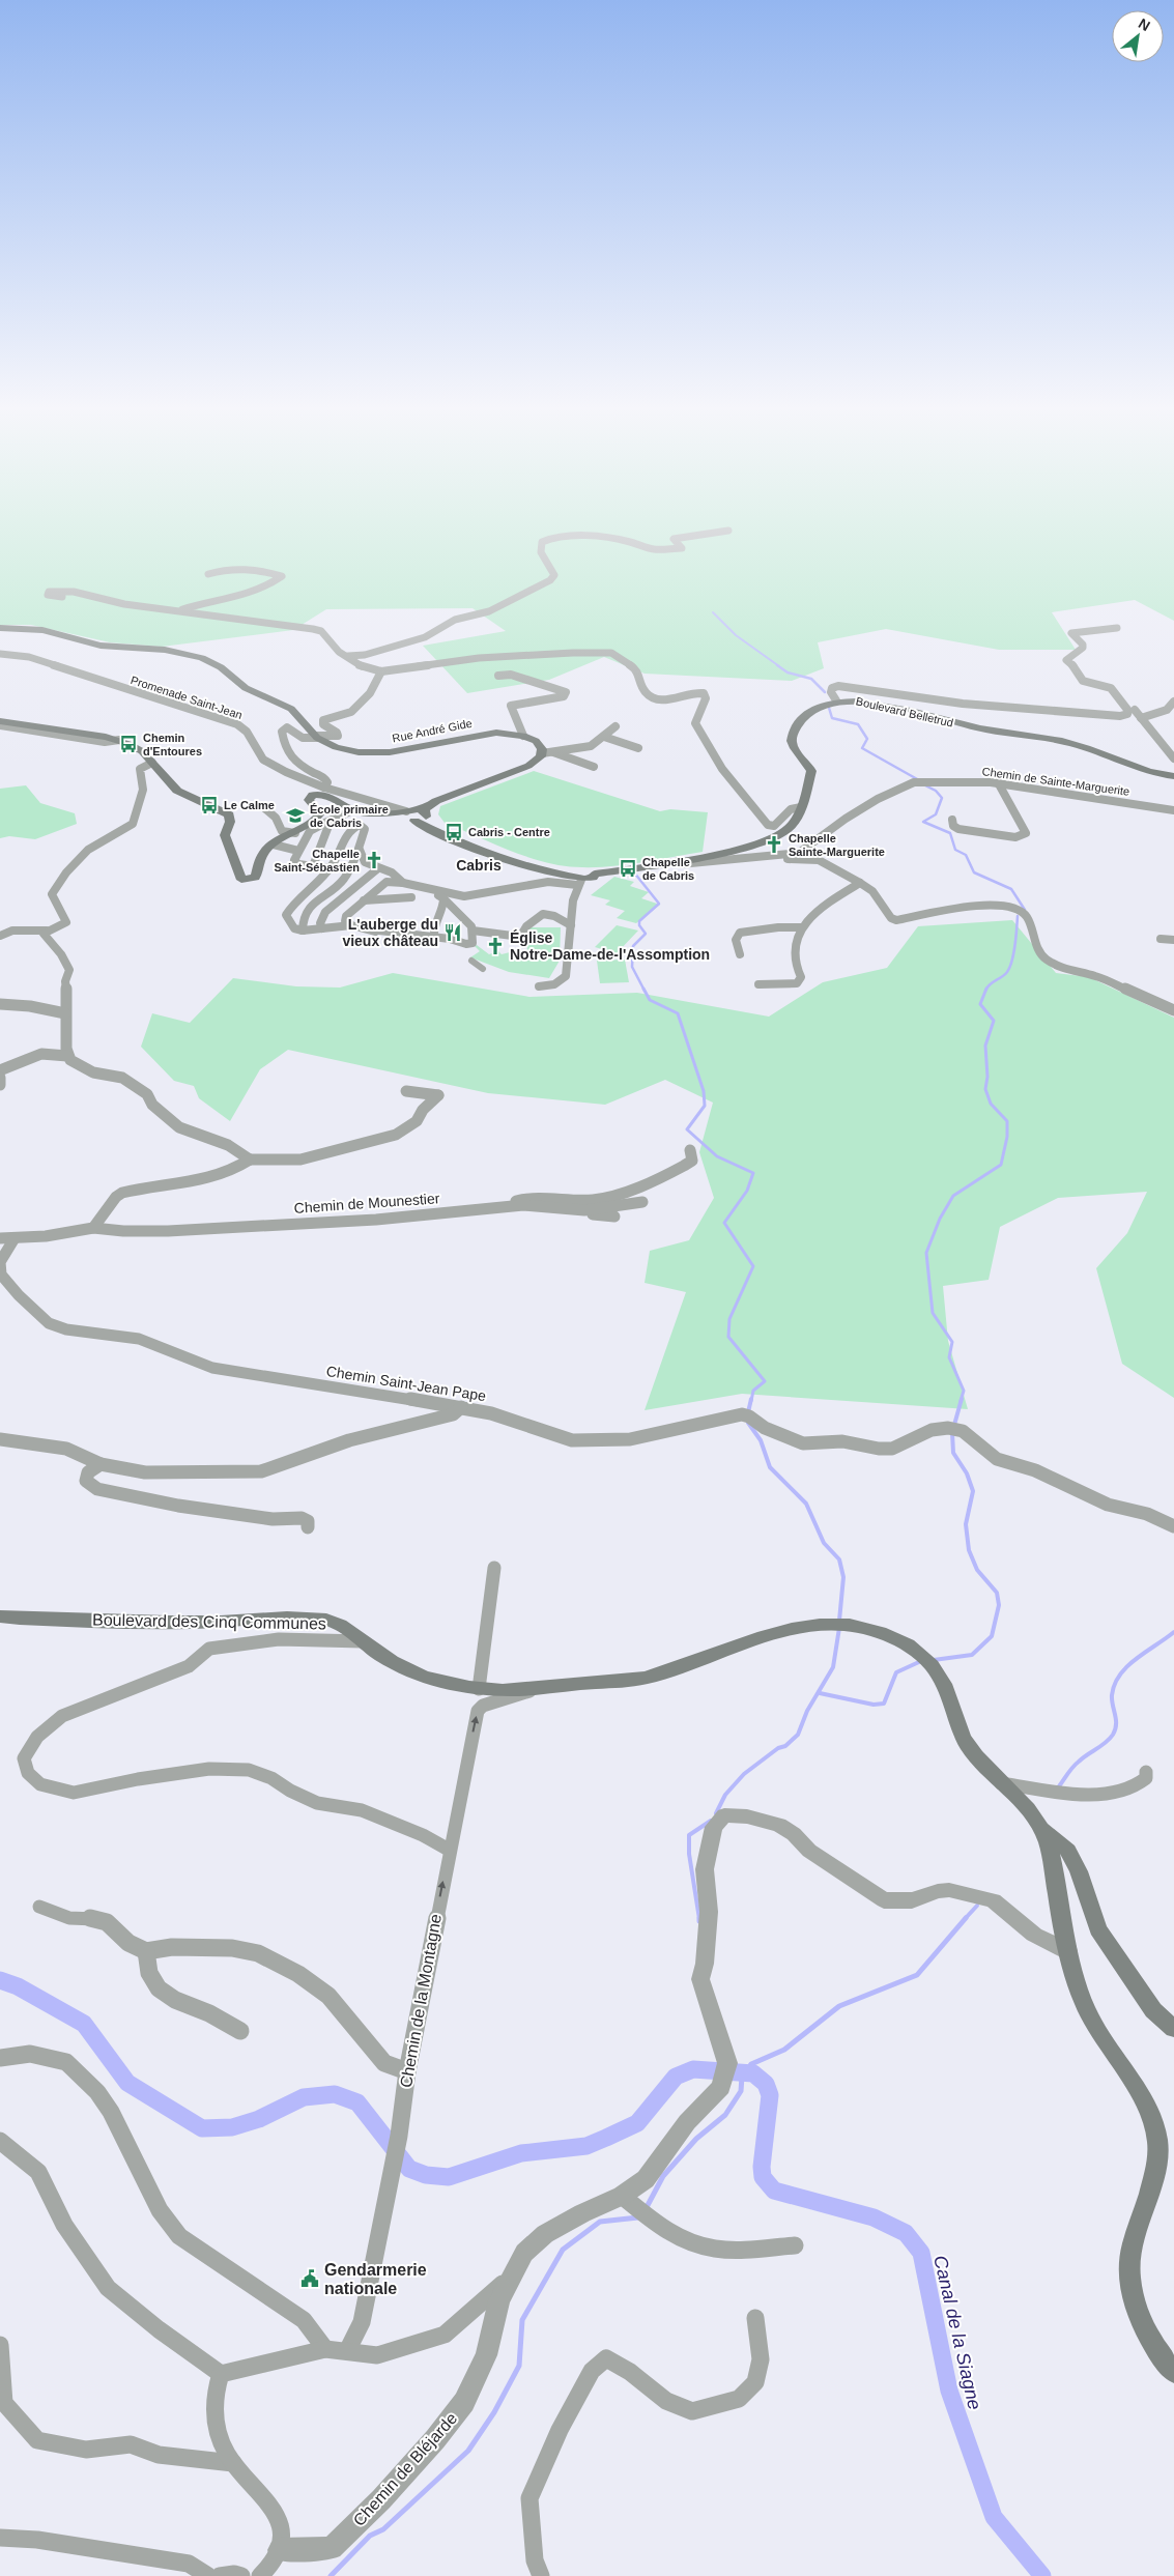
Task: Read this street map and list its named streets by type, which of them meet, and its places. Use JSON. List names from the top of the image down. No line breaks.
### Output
{"streets":{"main road":["Boulevard Belletrud","Rue André Gide","Boulevard des Cinq Communes"],"street":["Promenade Saint-Jean","Chemin de Sainte-Marguerite","Chemin de Mounestier","Chemin Saint-Jean Pape","Chemin de la Montagne","Chemin de Bléjarde"]},"crossings":[["Boulevard Belletrud","Chemin de Sainte-Marguerite"],["Chemin de Mounestier","Chemin Saint-Jean Pape"],["Boulevard des Cinq Communes","Chemin de la Montagne"],["Boulevard des Cinq Communes","Chemin de Bléjarde"]],"one_way":["Chemin de la Montagne"],"districts":["Cabris"],"water":["Canal de la Siagne"],"places":{"bus stop":["Chemin d'Entoures","Le Calme","Cabris - Centre","Chapelle de Cabris"],"school or university":["École primaire de Cabris"],"church":["Chapelle Sainte-Marguerite","Chapelle Saint-Sébastien","Église Notre-Dame-de-l'Assomption"],"restaurant":["L'auberge du vieux château"],"public building":["Gendarmerie nationale"]},"north":"top right"}
